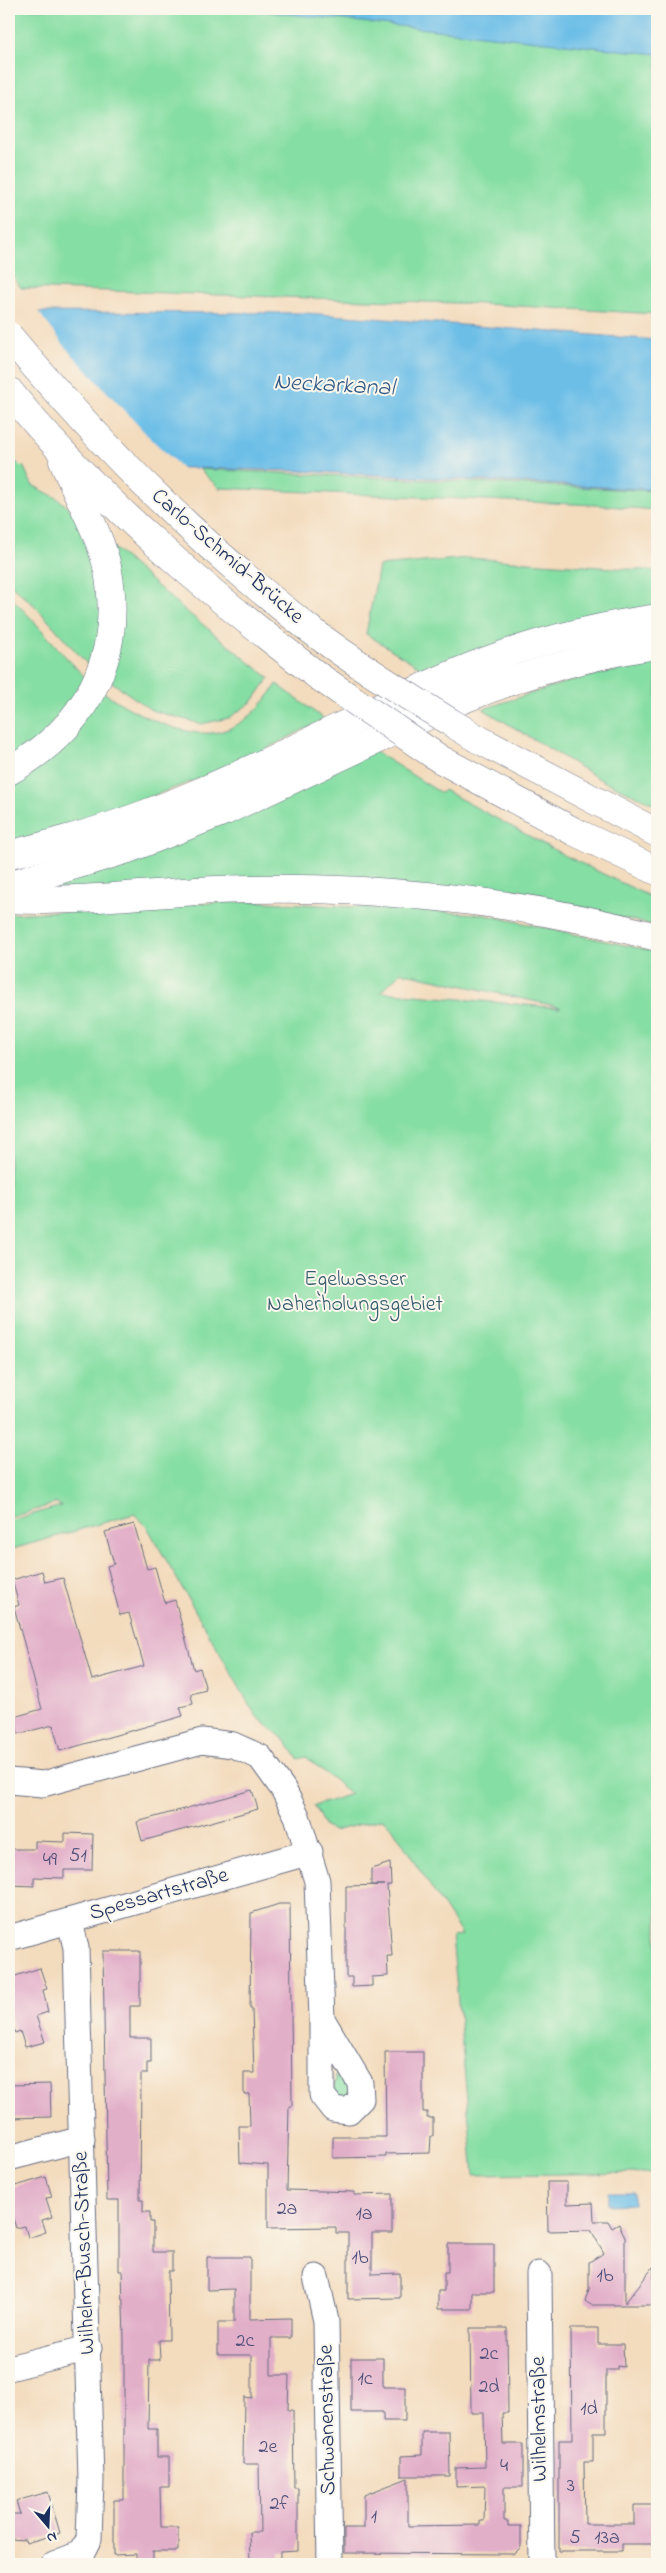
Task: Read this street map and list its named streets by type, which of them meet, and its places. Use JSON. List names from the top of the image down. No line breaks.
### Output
{"streets":{"highway":["Carlo-Schmid-Brücke"],"street":["Spessartstraße","Wilhelm-Busch-Straße","Wilhelmstraße","Schwanenstraße"]},"crossings":[["Spessartstraße","Wilhelm-Busch-Straße"]],"water":["Neckarkanal"],"parks":["Egelwasser Naherholungsgebiet"],"house_numbers":["51","49","2a","1a","1b","1b","2c","2c","1c","2d","1d","2e","4","3","2f","1","5","13a"],"north":"bottom"}
